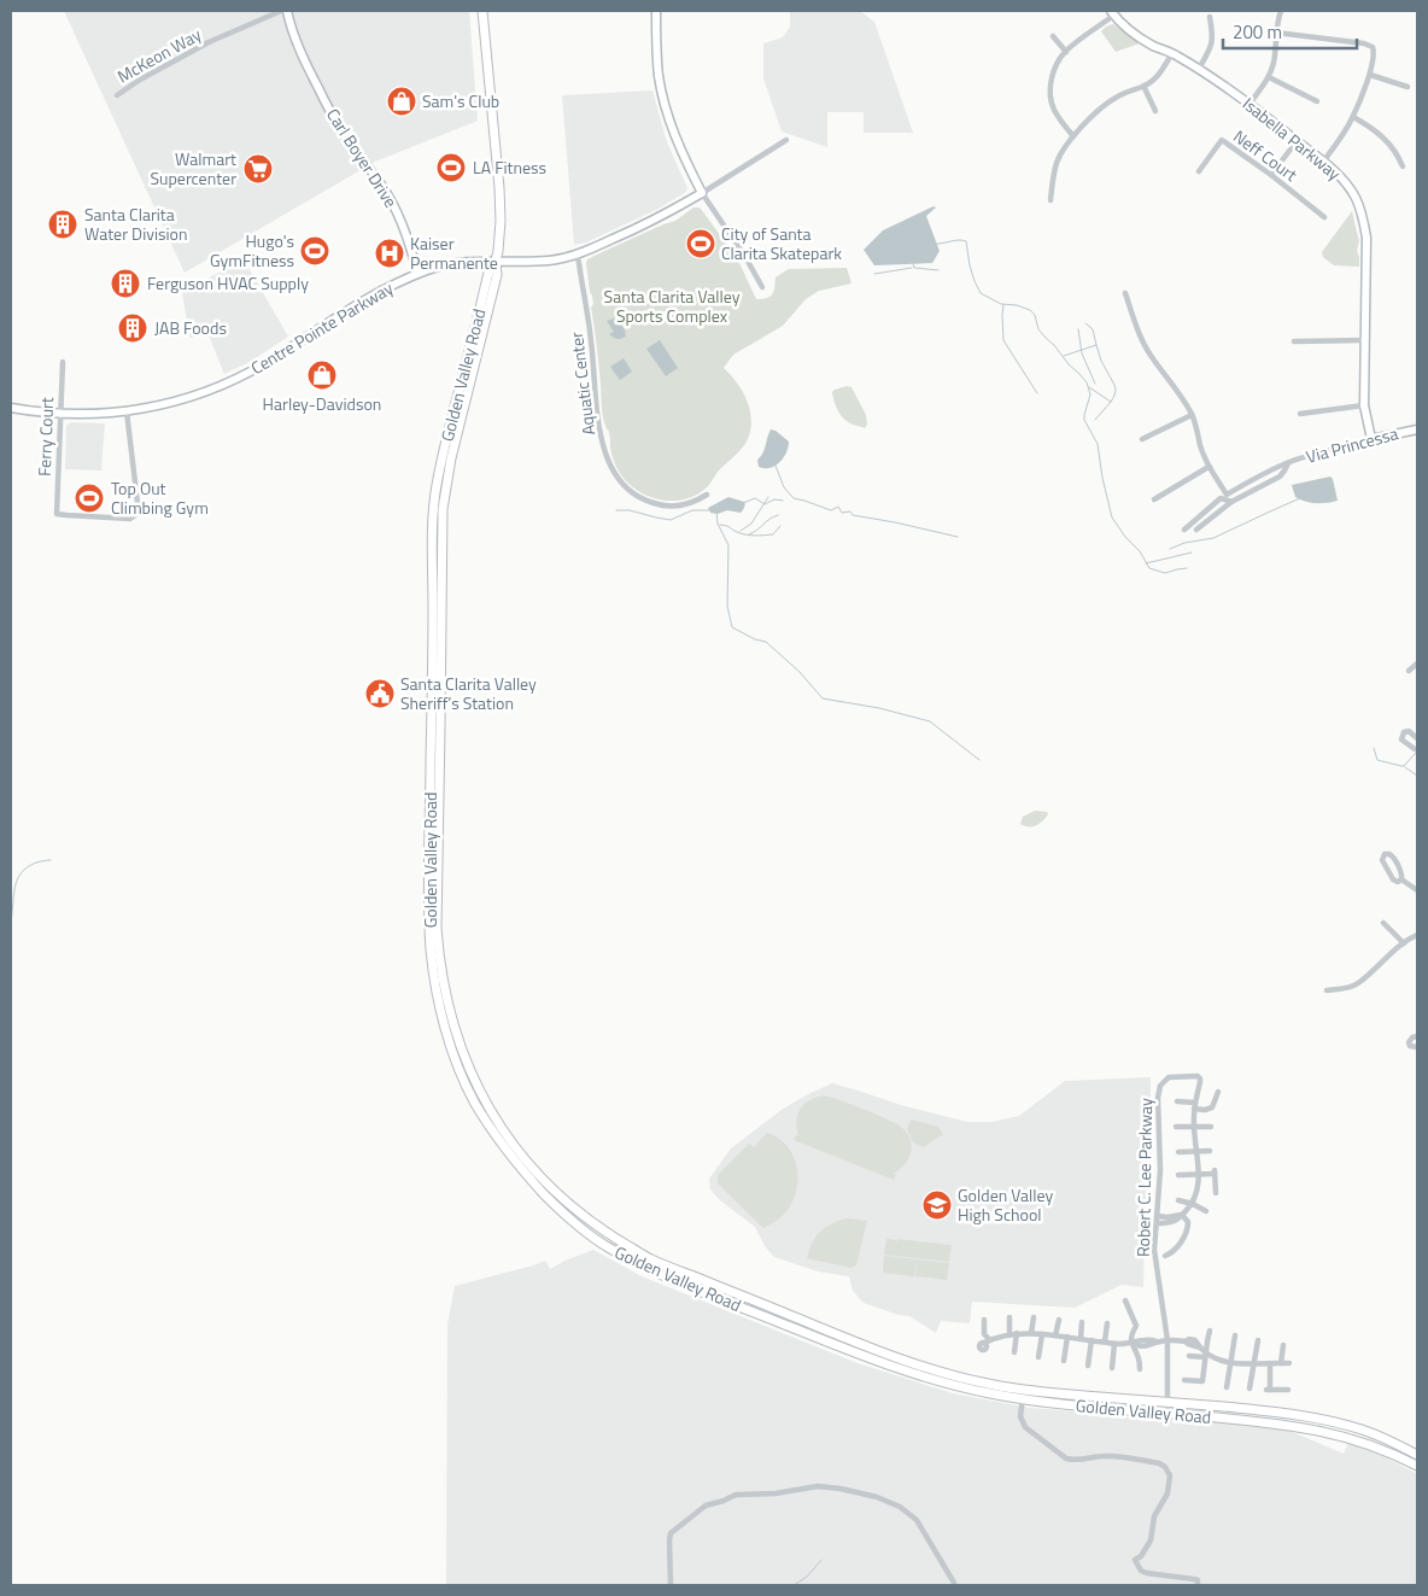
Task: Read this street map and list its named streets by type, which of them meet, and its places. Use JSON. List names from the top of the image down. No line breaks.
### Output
{"streets":{"main road":["Golden Valley Road"],"street":["McKeon Way","Isabella Parkway","Neff Court","Carl Boyer Drive","Centre Pointe Parkway","Aquatic Center","Ferry Court","Via Princessa","Robert C. Lee Parkway"]},"crossings":[["Isabella Parkway","Via Princessa"],["Carl Boyer Drive","Centre Pointe Parkway"],["Centre Pointe Parkway","Golden Valley Road"],["Centre Pointe Parkway","Aquatic Center"],["Centre Pointe Parkway","Ferry Court"],["Golden Valley Road","Robert C. Lee Parkway"]],"parks":["Santa Clarita Valley Sports Complex"],"places":{"shop":["Sam's Club","Harley-Davidson"],"sports":["LA Fitness","City of Santa Clarita Skatepark","Hugo's GymFitness","Top Out Climbing Gym"],"supermarket":["Walmart Supercenter"],"building":["Santa Clarita Water Division","Ferguson HVAC Supply","JAB Foods"],"hospital":["Kaiser Permanente"],"public building":["Santa Clarita Valley Sheriff’s Station"],"school or university":["Golden Valley High School"]},"scale_bar":"200 m"}
